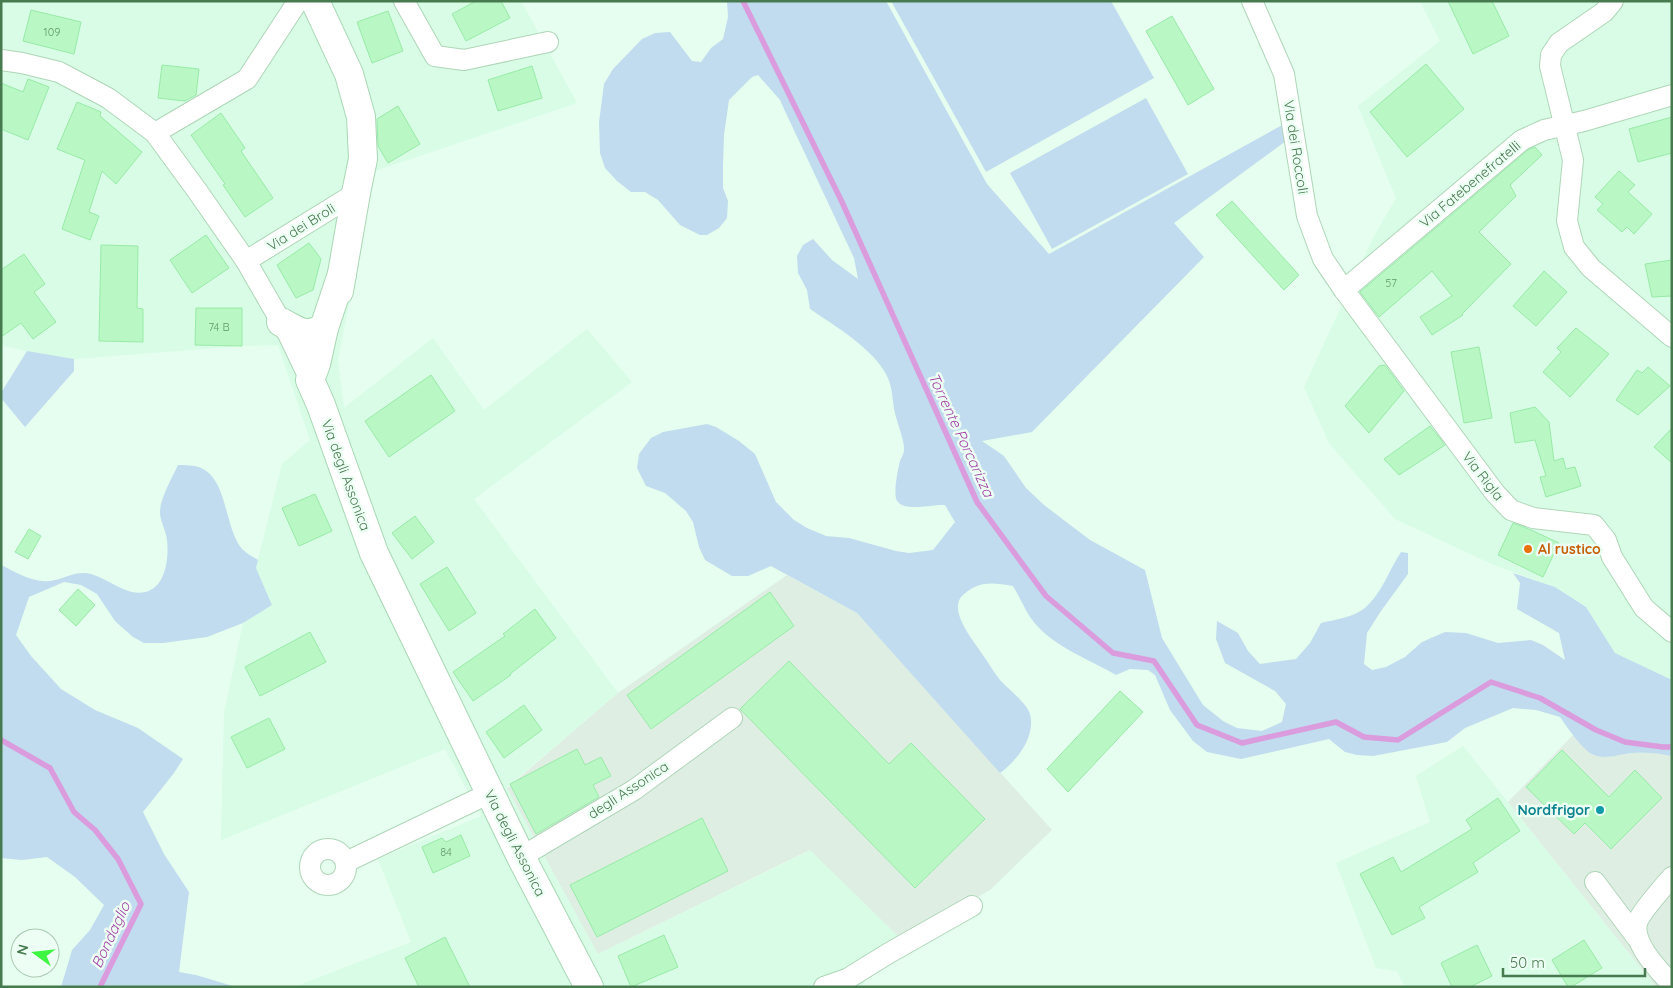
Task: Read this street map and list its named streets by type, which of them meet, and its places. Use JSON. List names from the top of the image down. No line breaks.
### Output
{"streets":{"main road":["Via degli Assonica"],"street":["Via dei Roccoli","Via Fatebenefratelli","Via dei Broli","Via Rigla","degli Assonica"]},"crossings":[["Via dei Roccoli","Via Fatebenefratelli"],["Via dei Roccoli","Via Rigla"],["Via Fatebenefratelli","Via Rigla"],["Via dei Broli","Via degli Assonica"],["Via degli Assonica","degli Assonica"]],"water":["Torrente Porcarizza","Bondaglio"],"places":["Al rustico","Nordfrigor"],"house_numbers":["109","57","74 B","84"],"scale_bar":"50 m","north":"left"}
